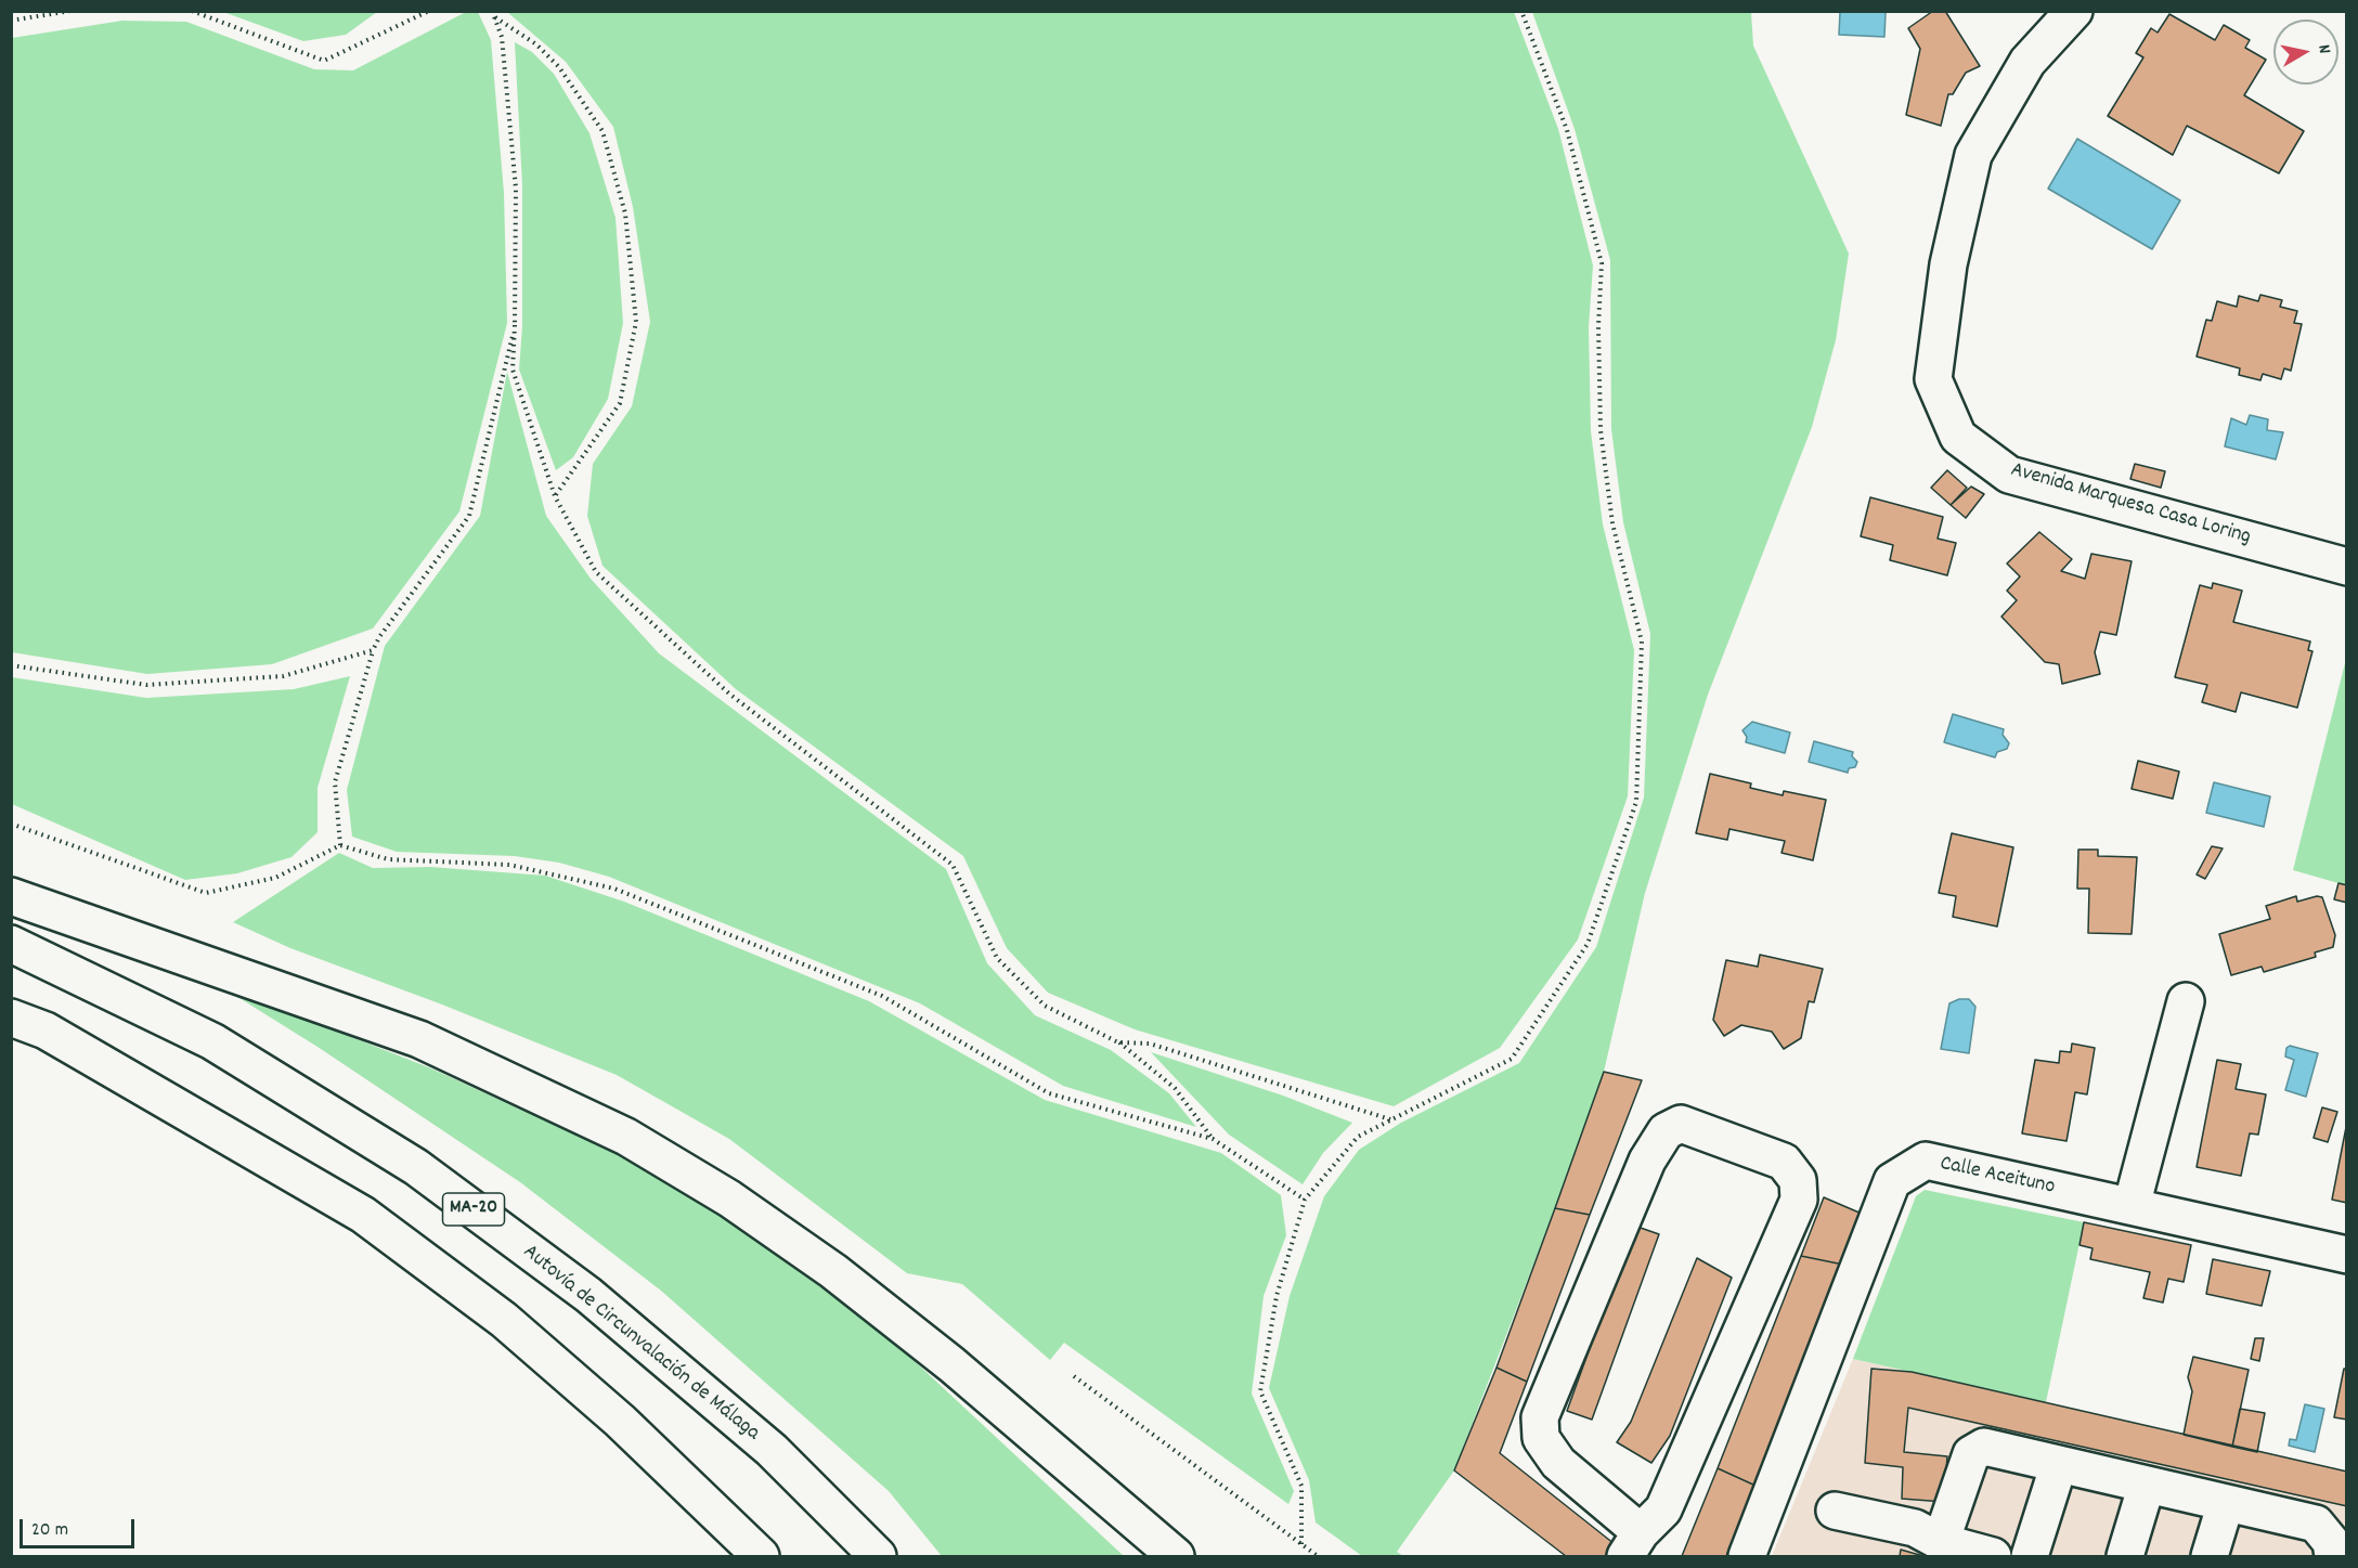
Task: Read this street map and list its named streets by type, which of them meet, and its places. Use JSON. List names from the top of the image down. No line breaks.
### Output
{"streets":{"main road":["Avenida Marquesa Casa Loring","Calle Aceituno","MA-20","Autovía de Circunvalación de Málaga"]},"scale_bar":"20 m","north":"right"}
